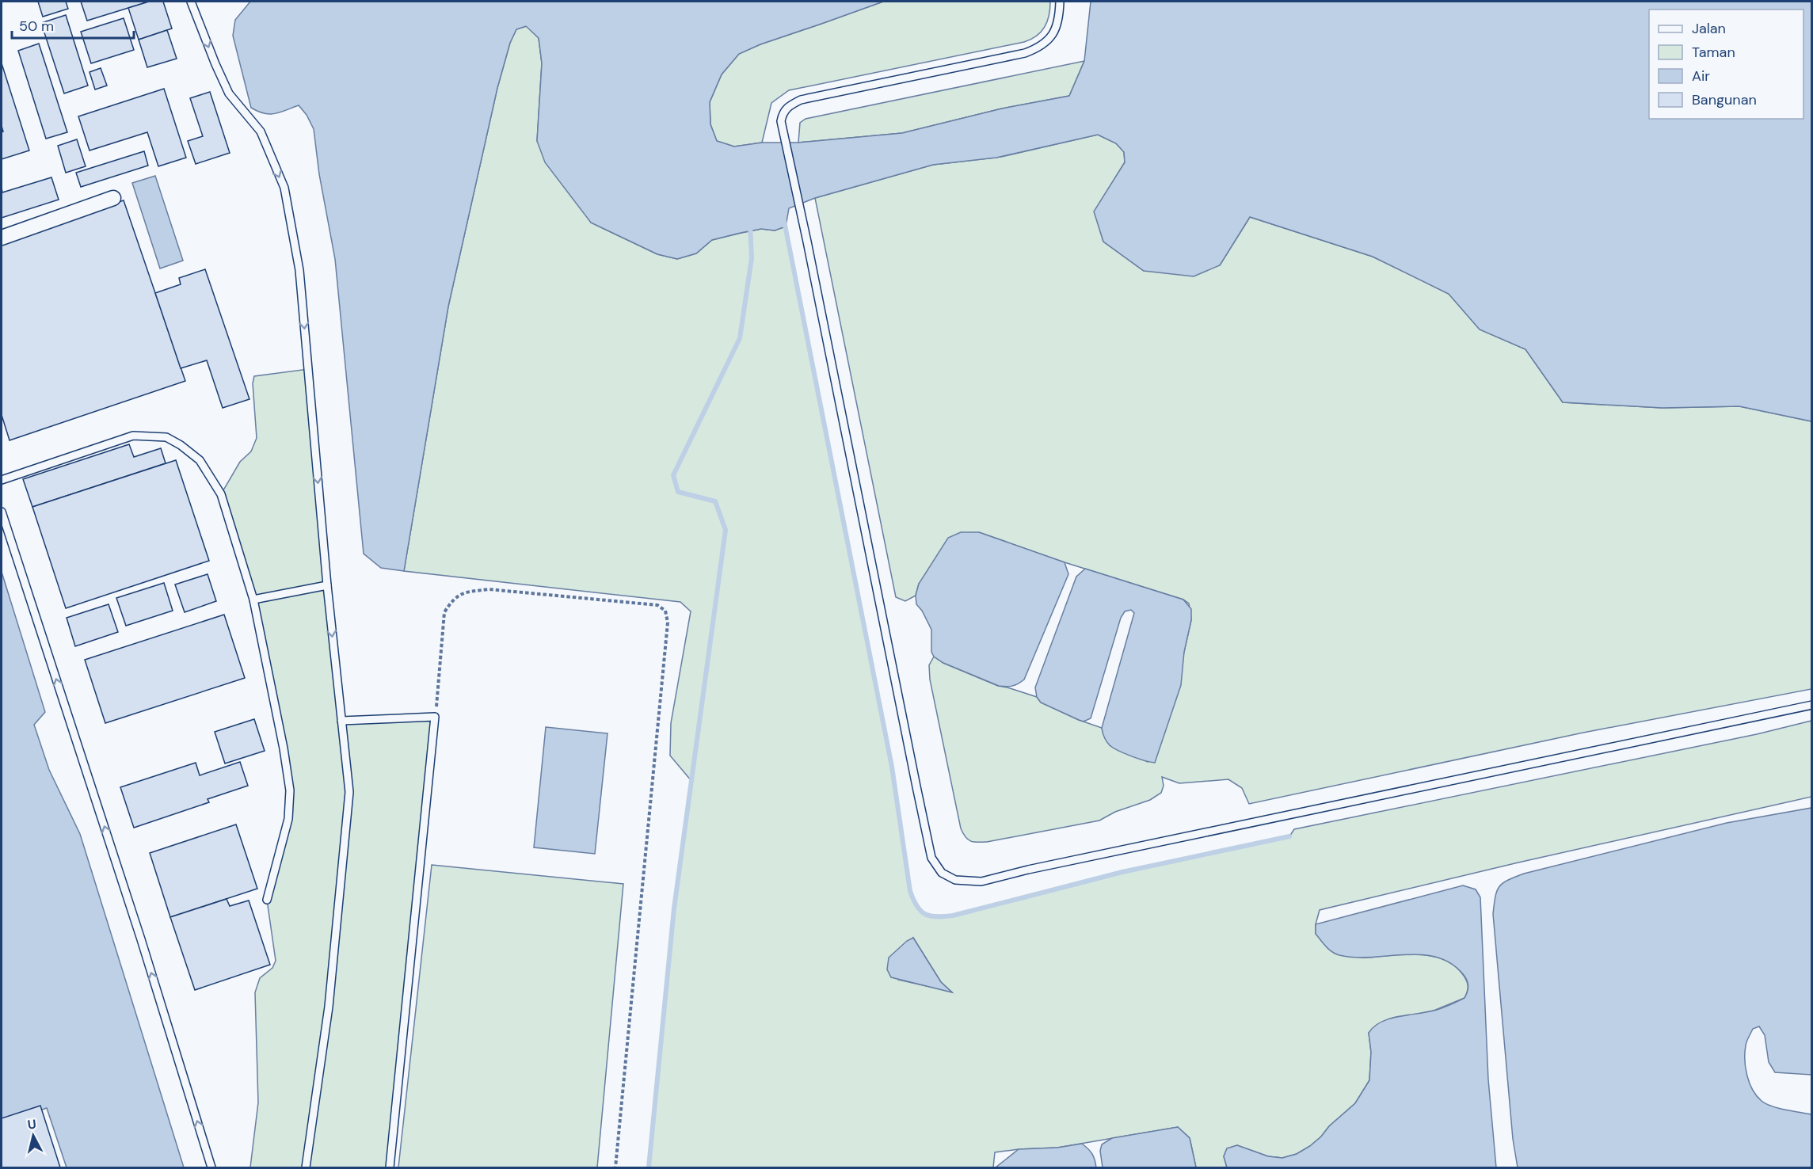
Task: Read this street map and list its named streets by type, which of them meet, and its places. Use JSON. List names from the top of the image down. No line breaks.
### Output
{"legend":["Jalan","Taman","Air","Bangunan"],"scale_bar":"50 m","north":"top"}
